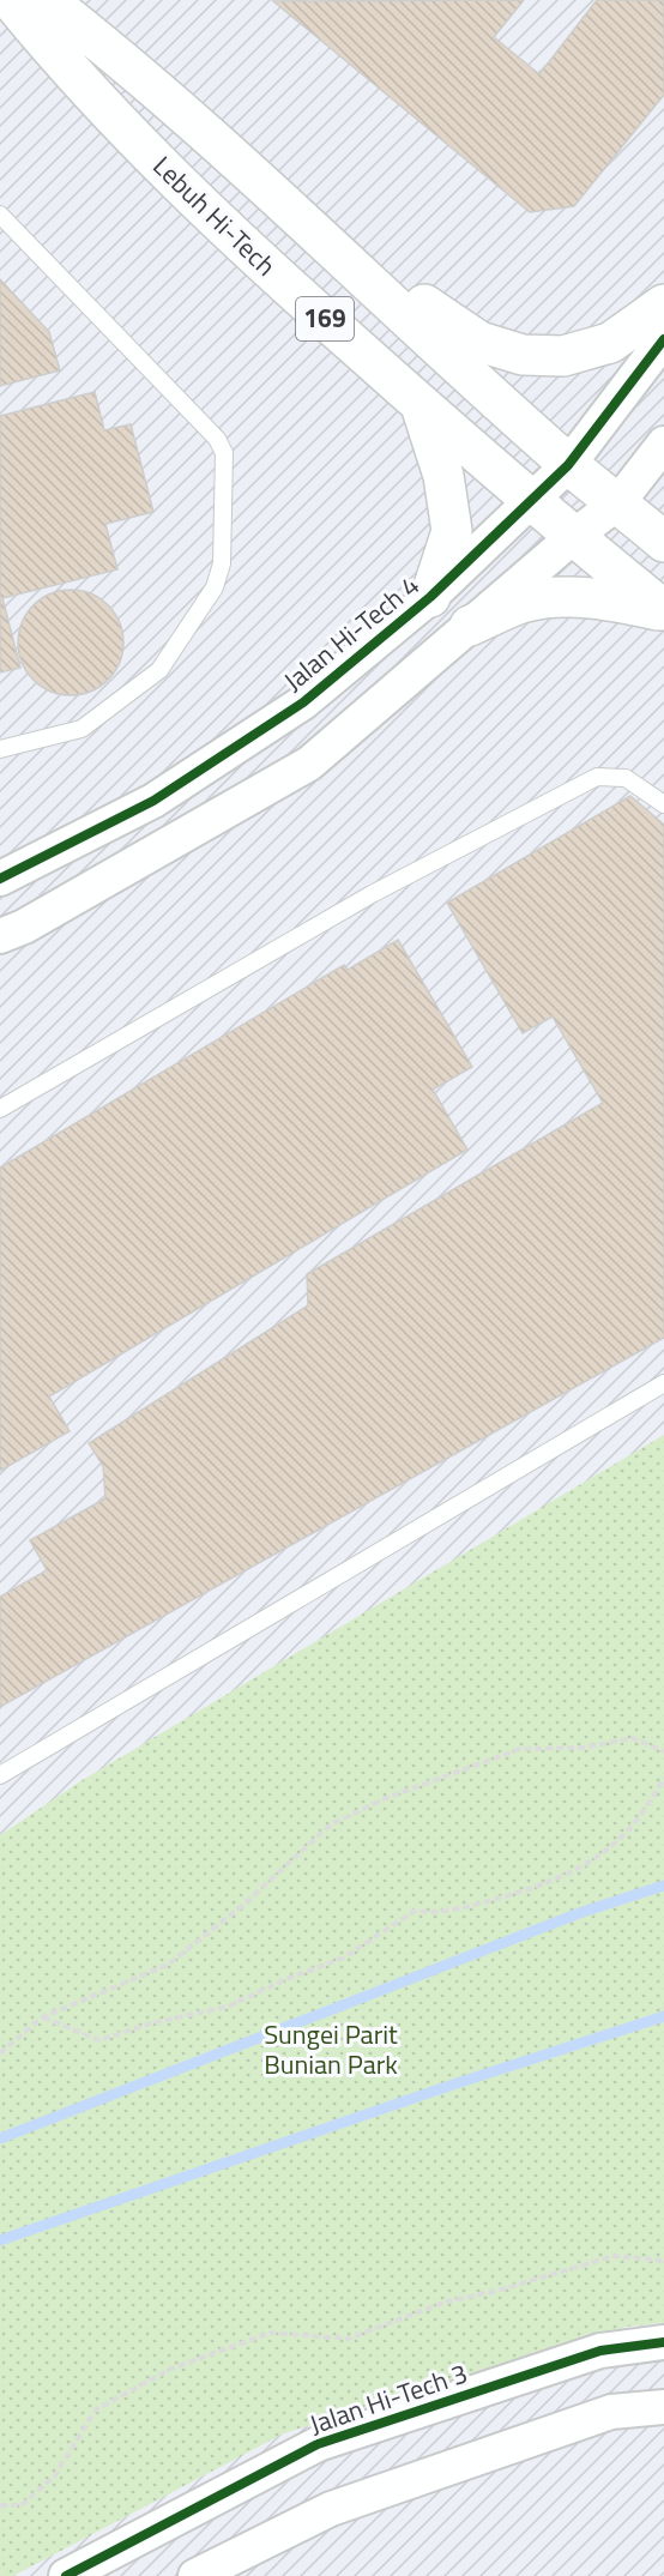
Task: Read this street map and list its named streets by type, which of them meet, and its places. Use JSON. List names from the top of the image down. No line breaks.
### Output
{"streets":{"main road":["Lebuh Hi-Tech","169"],"street":["Jalan Hi-Tech 4","Jalan Hi-Tech 3"]},"crossings":[["Lebuh Hi-Tech","Jalan Hi-Tech 4"]],"parks":["Sungei Parit Bunian Park"]}
